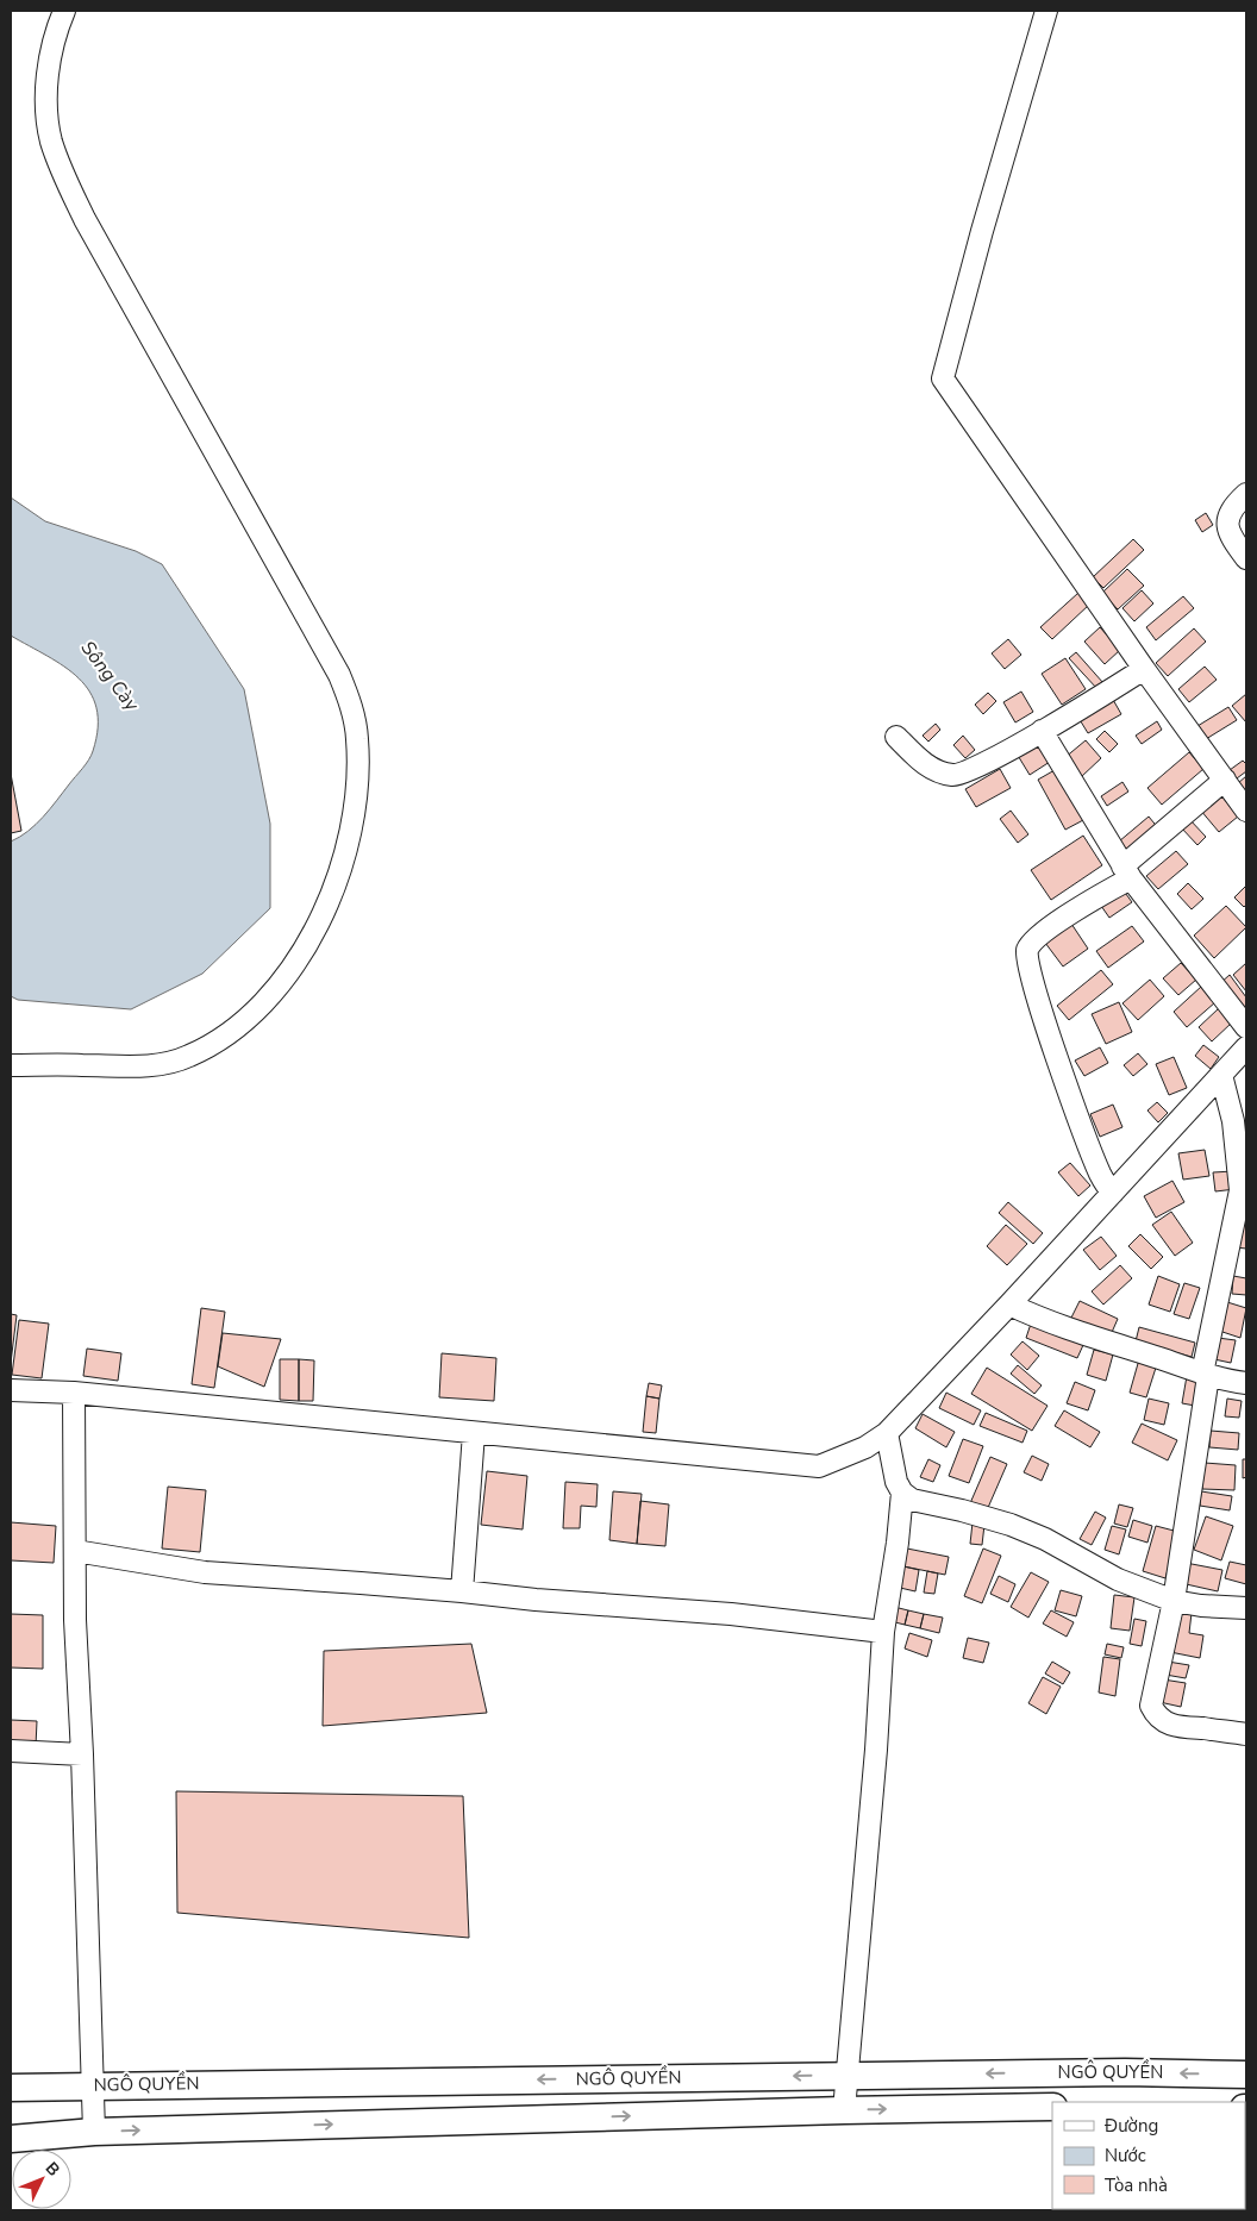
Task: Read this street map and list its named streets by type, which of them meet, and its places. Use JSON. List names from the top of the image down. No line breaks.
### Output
{"streets":{"main road":["NGÔ QUYỀN"]},"water":["Sông Cày"],"legend":["Đường","Nước","Tòa nhà"],"north":"top right"}
